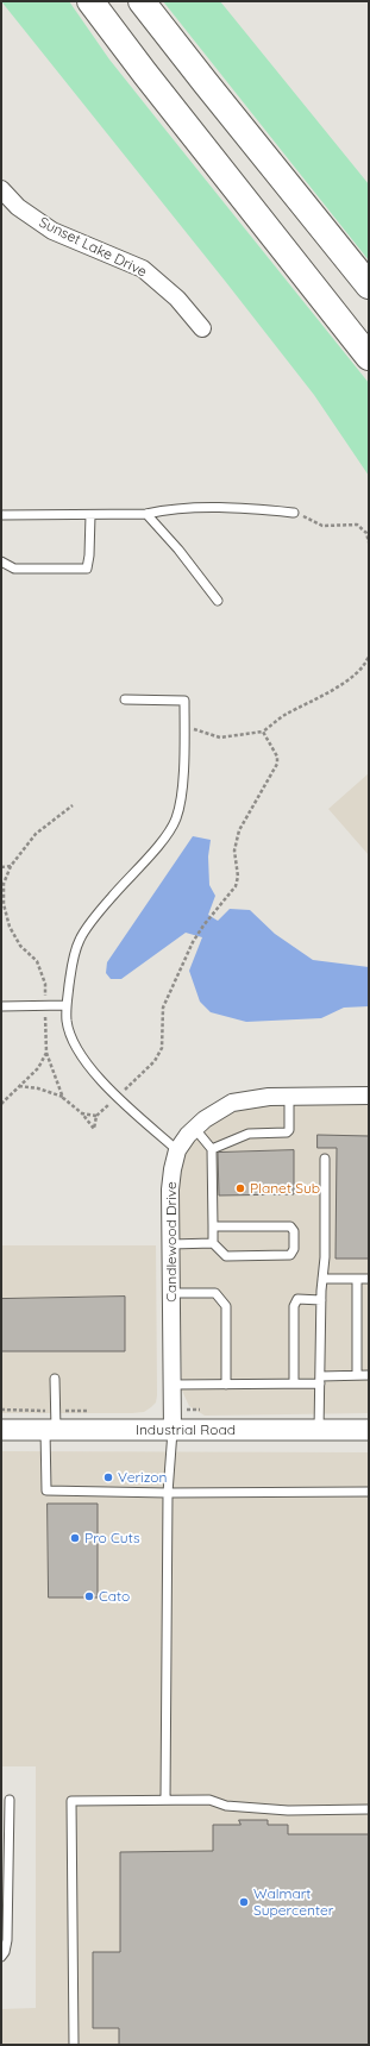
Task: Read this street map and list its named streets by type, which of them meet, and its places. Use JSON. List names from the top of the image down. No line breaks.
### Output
{"streets":{"street":["Sunset Lake Drive","Candlewood Drive","Industrial Road"]},"crossings":[["Candlewood Drive","Industrial Road"]],"places":["Planet Sub","Verizon","Pro Cuts","Cato","Walmart Supercenter"]}
